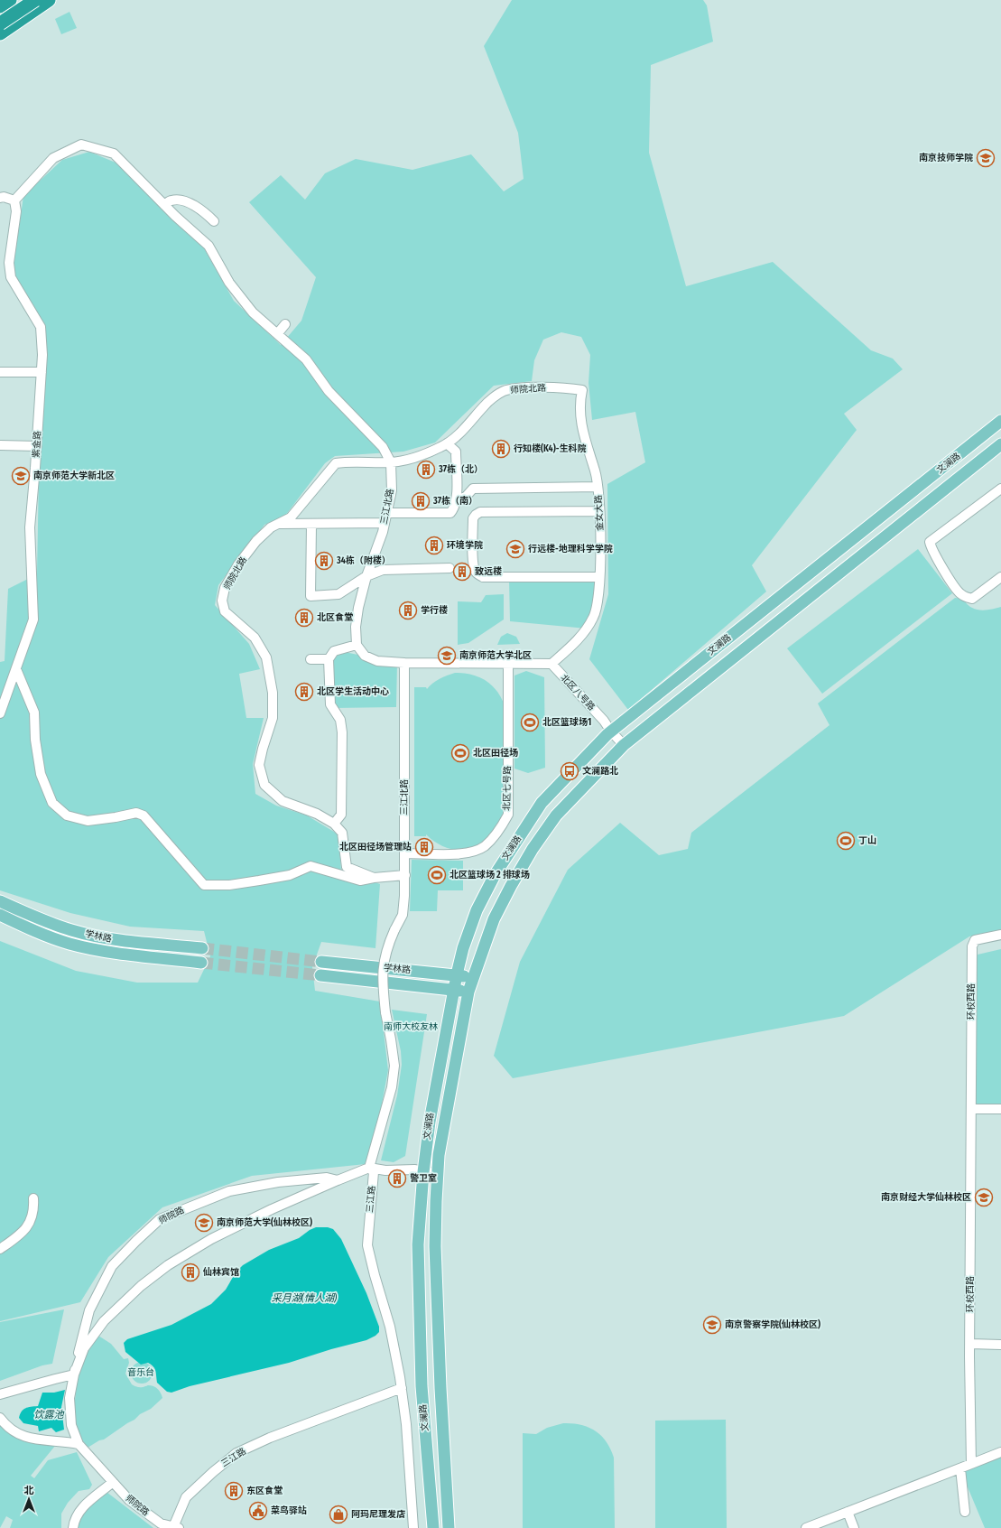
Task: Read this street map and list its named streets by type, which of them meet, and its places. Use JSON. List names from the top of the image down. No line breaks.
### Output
{"streets":{"main road":["文澜路","学林路"],"street":["师院北路","紫金路","三江北路","金女大路","北区八号路","北区七号路","环校西路","三江路","师院路"]},"crossings":[["师院北路","三江北路"],["师院北路","金女大路"],["文澜路","北区八号路"],["文澜路","学林路"],["文澜路","师院路"],["三江北路","北区七号路"],["三江北路","学林路"],["三江北路","三江路"],["金女大路","北区八号路"],["学林路","三江路"],["三江路","师院路"]],"water":["采月湖(情人湖)","饮露池"],"parks":["南师大校友林","音乐台"],"places":{"school or university":["南京技师学院","南京师范大学新北区","行远楼-地理科学学院","南京师范大学北区","南京财经大学仙林校区","南京师范大学(仙林校区)","南京警察学院(仙林校区)"],"building":["行知楼(K4)-生科院","37栋（北）","37栋（南）","环境学院","34栋（附楼）","致远楼","学行楼","北区食堂","北区学生活动中心","北区田径场管理站","警卫室","仙林宾馆","东区食堂"],"sports":["北区篮球场1","北区田径场","丁山","北区篮球场 2 排球场"],"bus stop":["文澜路北"],"public building":["菜鸟驿站"],"shop":["阿玛尼理发店"]},"north":"top"}
